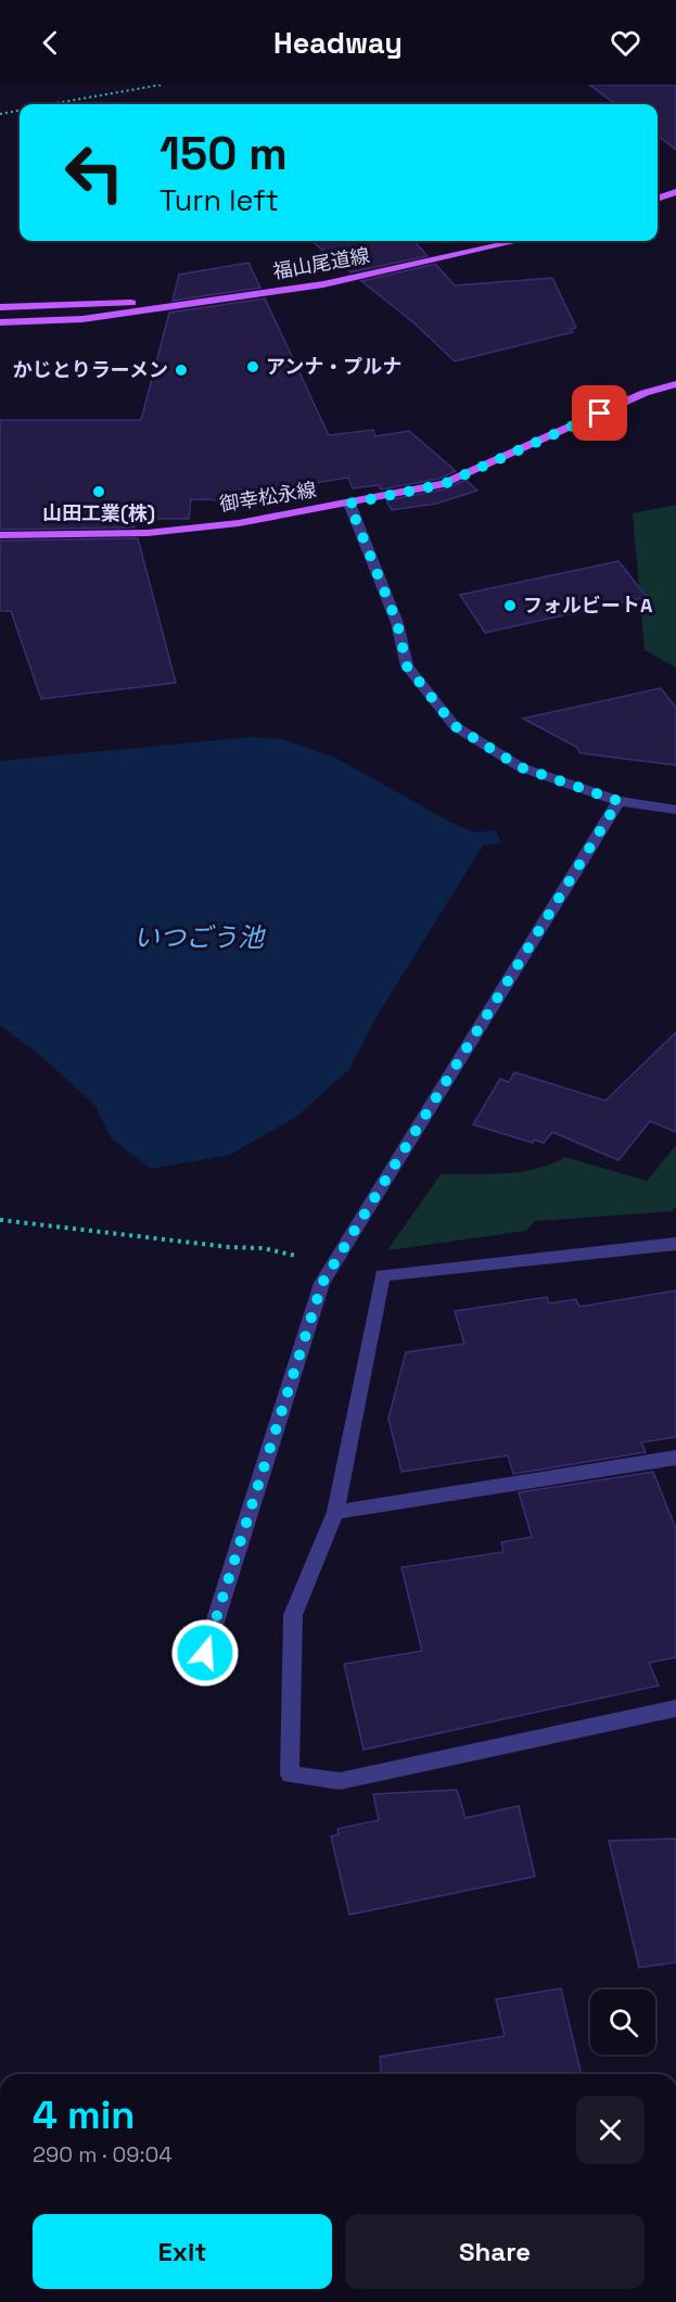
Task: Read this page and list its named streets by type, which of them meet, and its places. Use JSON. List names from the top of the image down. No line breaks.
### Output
{"streets":{"main road":["福山尾道線","御幸松永線"]},"water":["いつごう池"],"places":["アンナ・プルナ","かじとりラーメン","山田工業(株)","フォルビートA"],"page":{"header":"Headway","turn":["150 m","Turn left"],"heading":["4 min","290 m · 09:04"],"buttons":["Exit","Share"]}}
